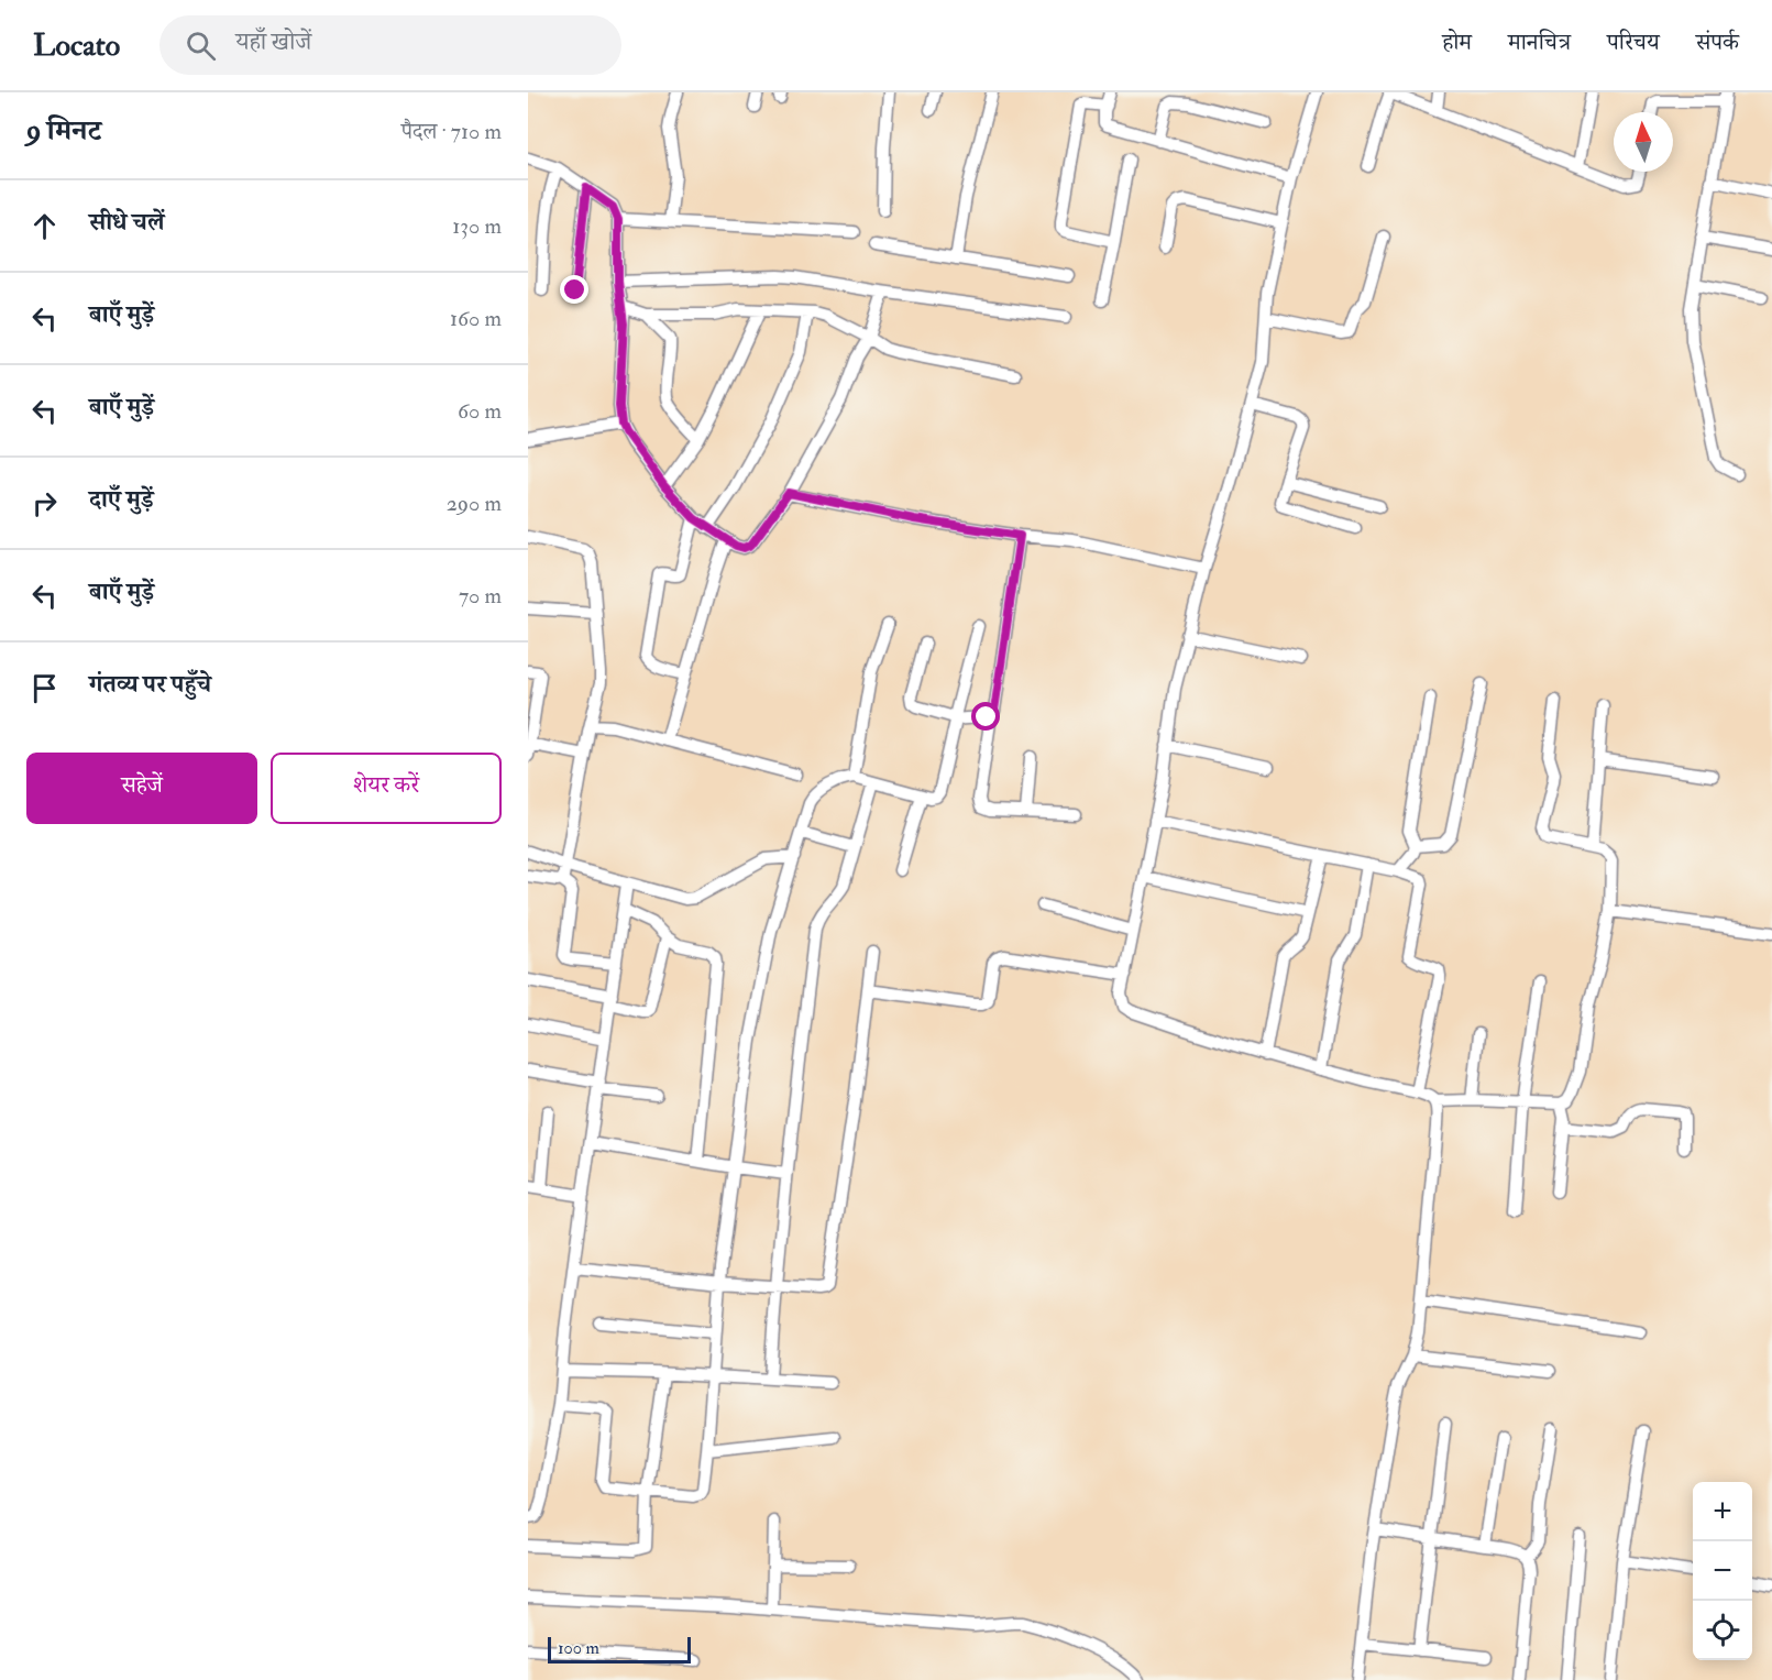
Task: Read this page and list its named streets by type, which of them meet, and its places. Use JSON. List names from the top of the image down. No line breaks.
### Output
{"scale_bar":"100 m","north":"top","page":{"header":"Locato","search":"यहाँ खोजें","nav":["होम","मानचित्र","परिचय","संपर्क"],"heading":["9 मिनट","पैदल · 710 m"],"list":[["सीधे चलें","130 m"],["बाएँ मुड़ें","160 m"],["बाएँ मुड़ें","60 m"],["दाएँ मुड़ें","290 m"],["बाएँ मुड़ें","70 m"],"गंतव्य पर पहुँचे"],"buttons":["सहेजें","शेयर करें"],"map_buttons":["+","−"],"scale":"100 m"}}
